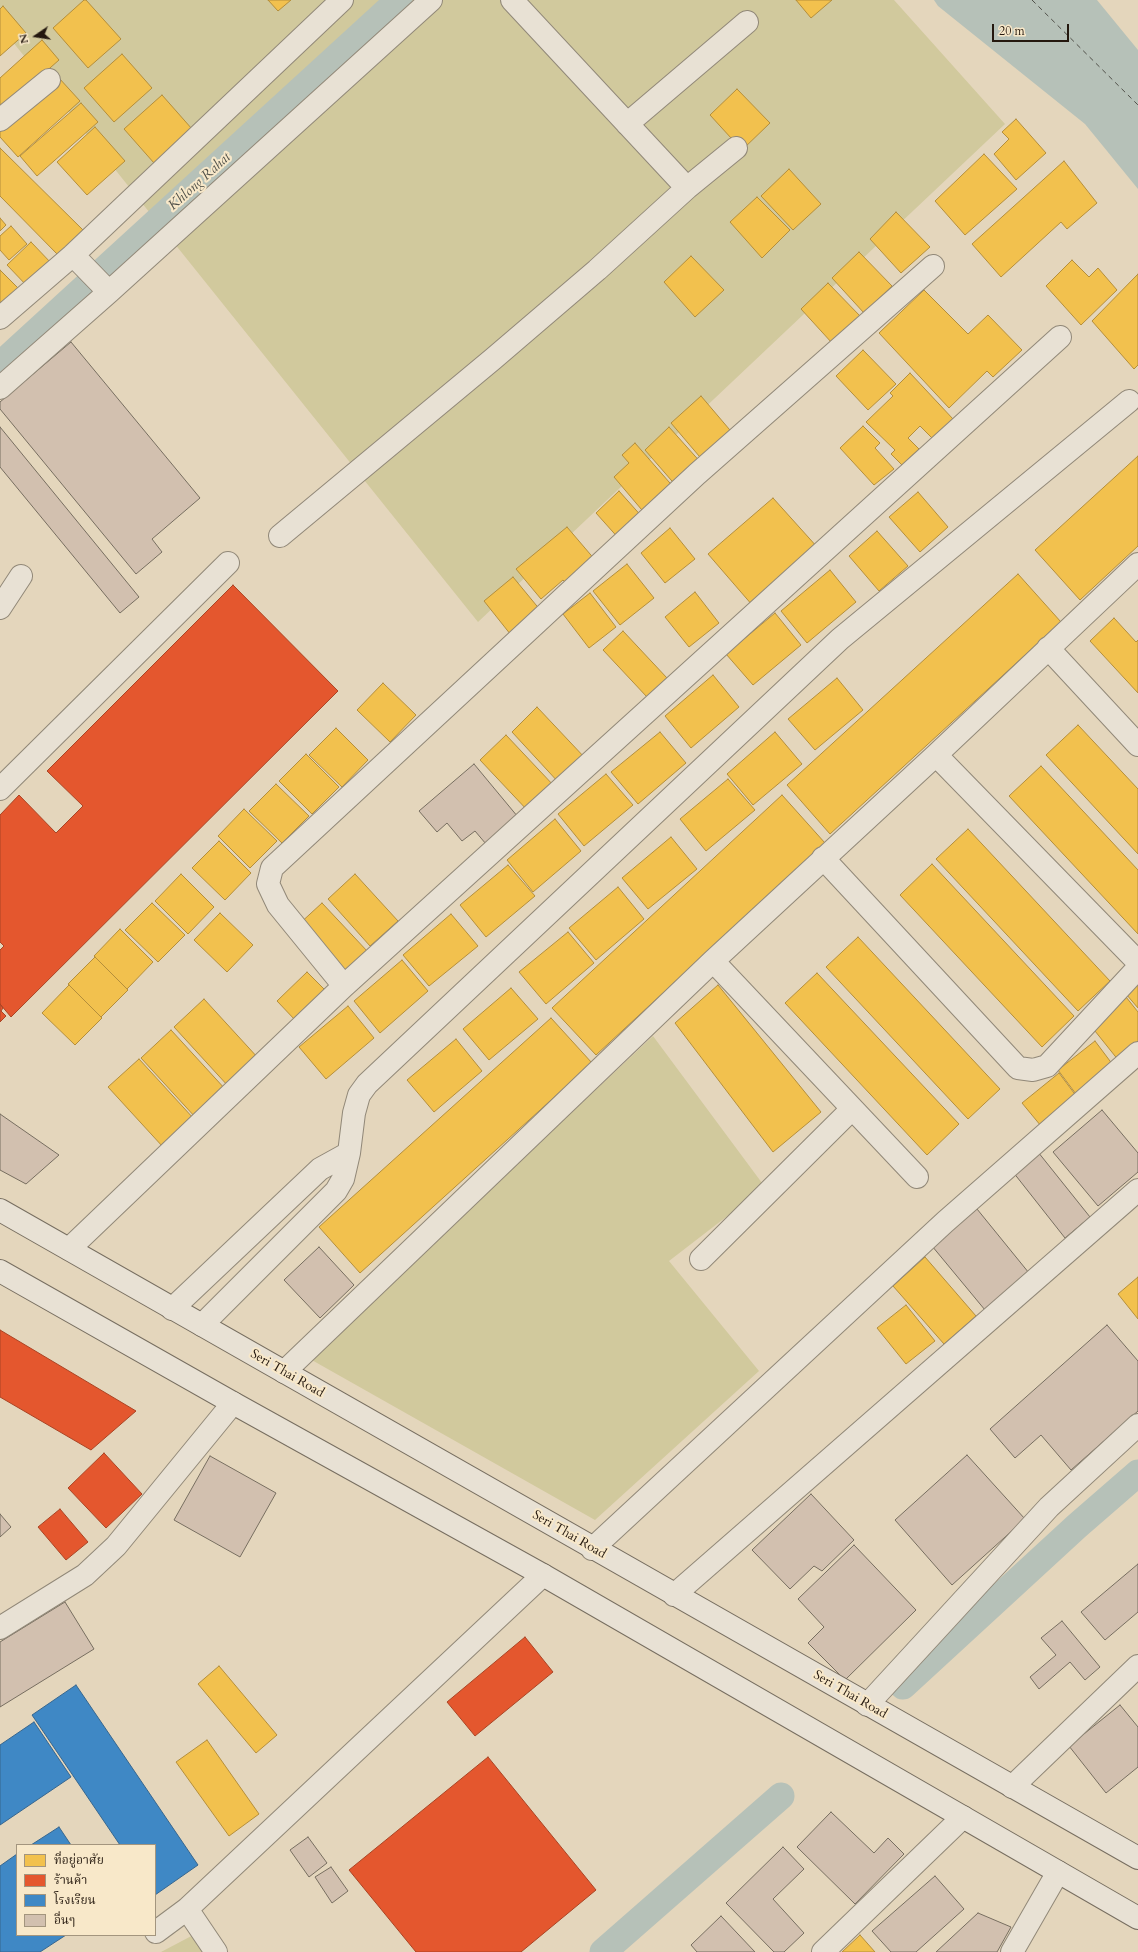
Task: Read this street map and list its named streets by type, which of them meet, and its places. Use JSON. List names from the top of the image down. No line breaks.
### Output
{"streets":{"street":["Seri Thai Road"]},"water":["Khlong Rahat"],"legend":["ที่อยู่อาศัย","ร้านค้า","โรงเรียน","อื่นๆ"],"scale_bar":"20 m","north":"left"}
